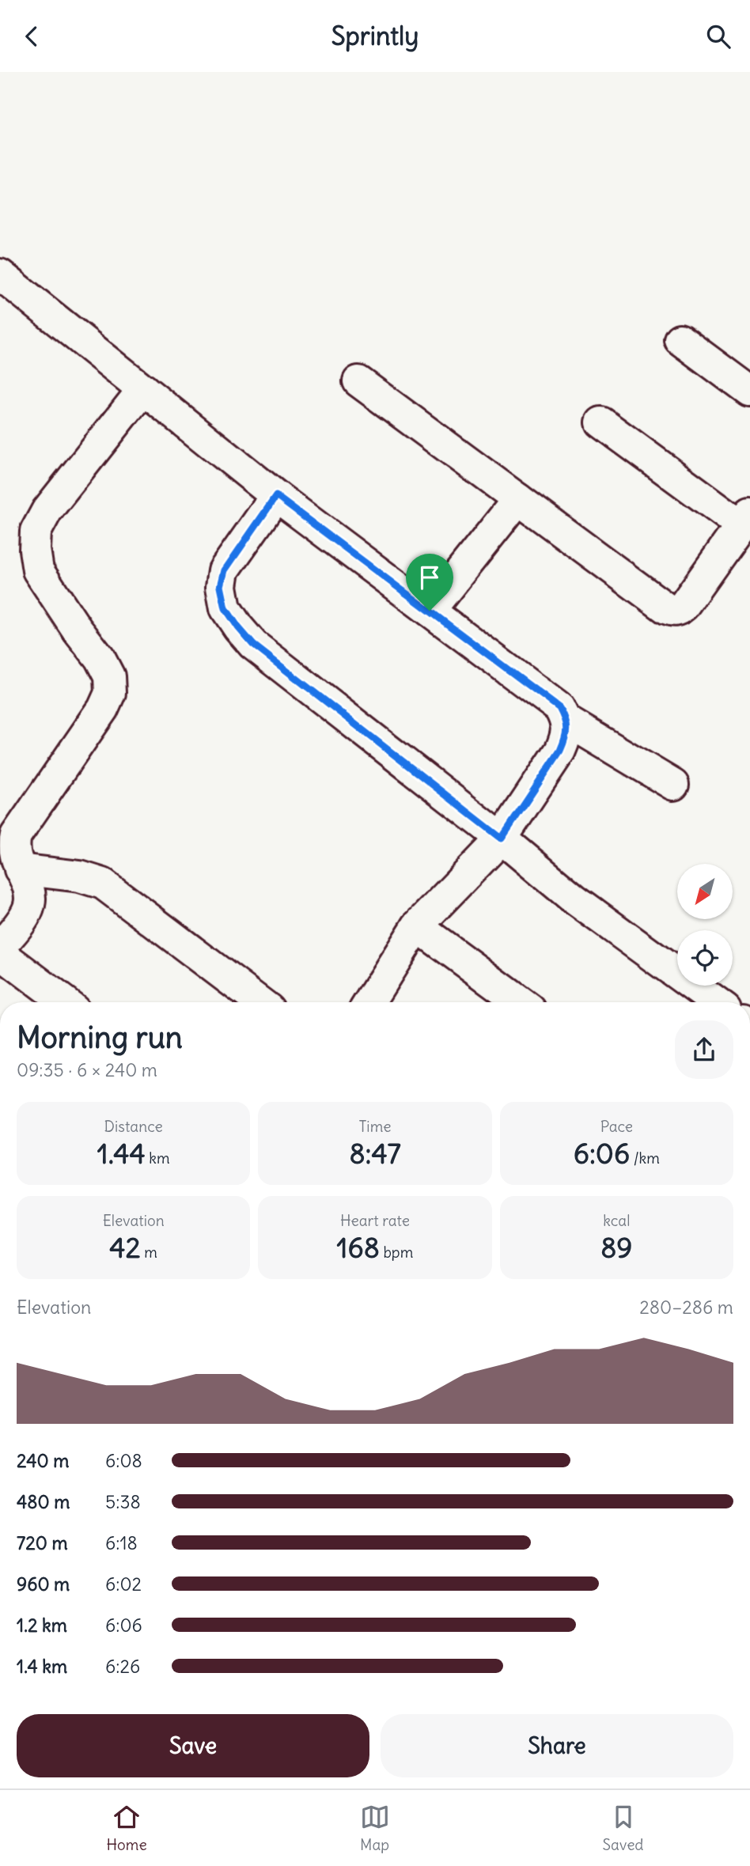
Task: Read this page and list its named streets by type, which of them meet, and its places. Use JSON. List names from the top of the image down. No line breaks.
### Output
{"north":"bottom left","page":{"header":"Sprintly","heading":["Morning run","09:35 · 6 × 240 m"],"stats":[["Distance","1.44 km"],["Time","8:47"],["Pace","6:06 /km"],["Elevation","42 m"],["Heart rate","168 bpm"],["kcal","89"]],"chart":["Elevation","280–286 m"],"list":[{"name":"240 m","note":"6:08"},{"name":"480 m","note":"5:38"},{"name":"720 m","note":"6:18"},{"name":"960 m","note":"6:02"},{"name":"1.2 km","note":"6:06"},{"name":"1.4 km","note":"6:26"}],"buttons":["Save","Share"],"tabs":["Home","Map","Saved"]}}
